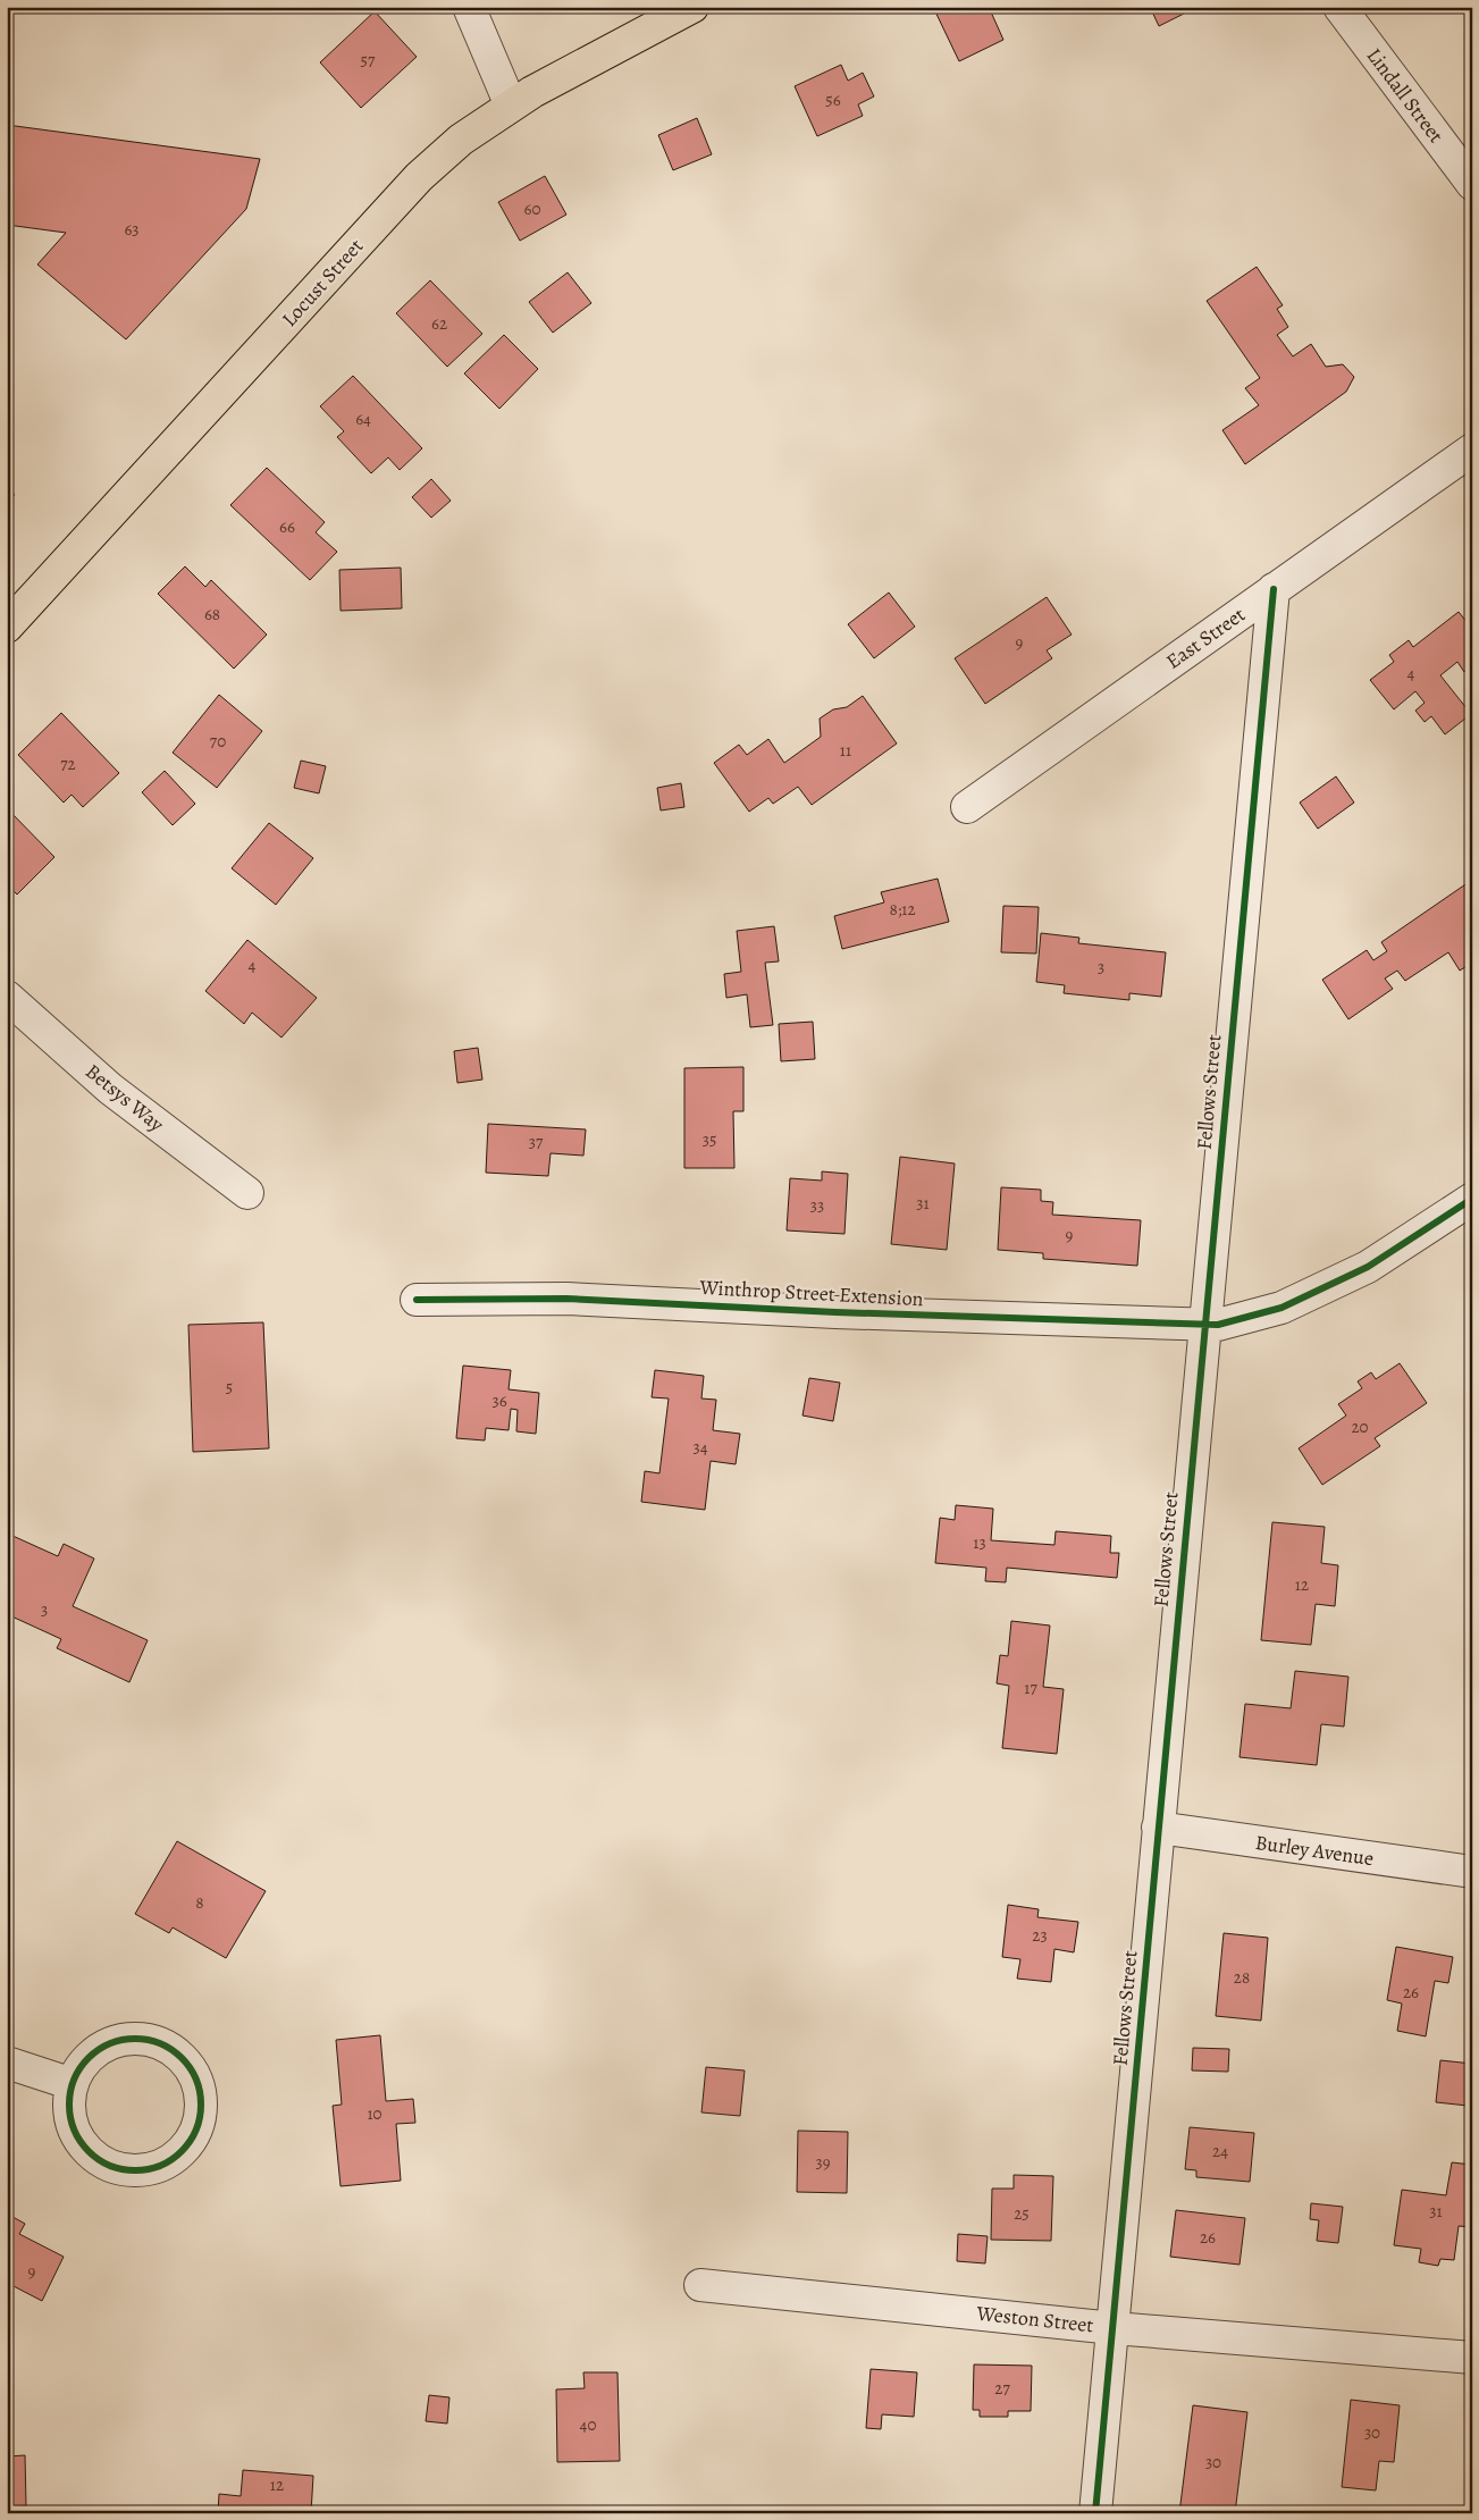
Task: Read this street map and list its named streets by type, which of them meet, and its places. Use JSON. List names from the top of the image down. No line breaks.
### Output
{"streets":{"main road":["Locust Street"],"street":["Lindall Street","East Street","Fellows Street","Betsys Way","Winthrop Street Extension","Burley Avenue","Weston Street"]},"crossings":[["East Street","Fellows Street"],["Fellows Street","Winthrop Street Extension"],["Fellows Street","Burley Avenue"],["Fellows Street","Weston Street"]],"house_numbers":["57","56","60","63","62","64","66","68","9","4","70","11","72","8;12","4","3","35","37","31","33","9","5","36","20","34","13","12","3","17","8","23","28","26","10","24","39","31","25","26","9","27","40","30","30","12"]}
